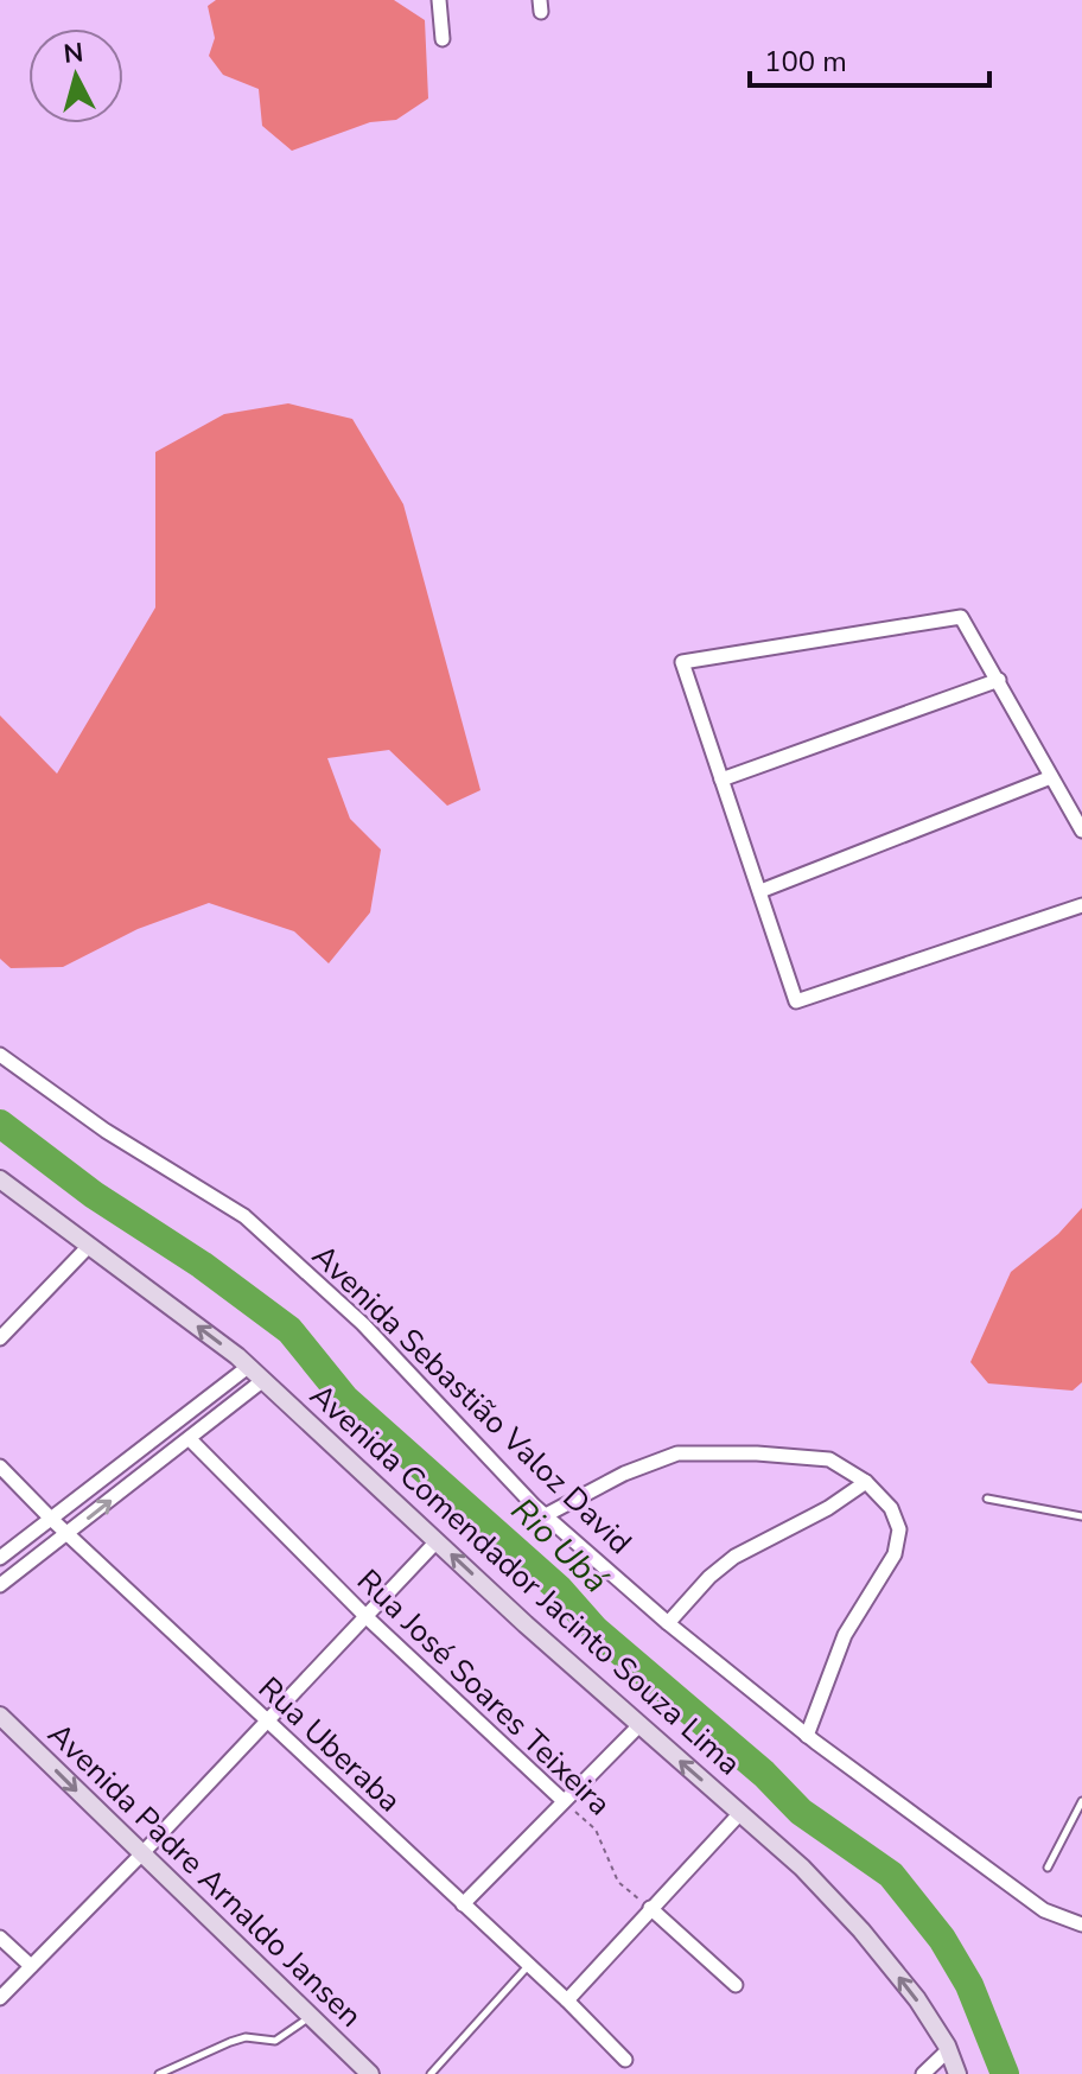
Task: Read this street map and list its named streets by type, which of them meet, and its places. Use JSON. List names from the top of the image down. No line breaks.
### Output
{"streets":{"street":["Avenida Sebastião Valoz David","Avenida Comendador Jacinto Souza Lima","Rua José Soares Teixeira","Rua Uberaba","Avenida Padre Arnaldo Jansen"]},"one_way":["Avenida Comendador Jacinto Souza Lima","Avenida Padre Arnaldo Jansen"],"water":["Rio Ubá"],"scale_bar":"100 m","north":"top"}
